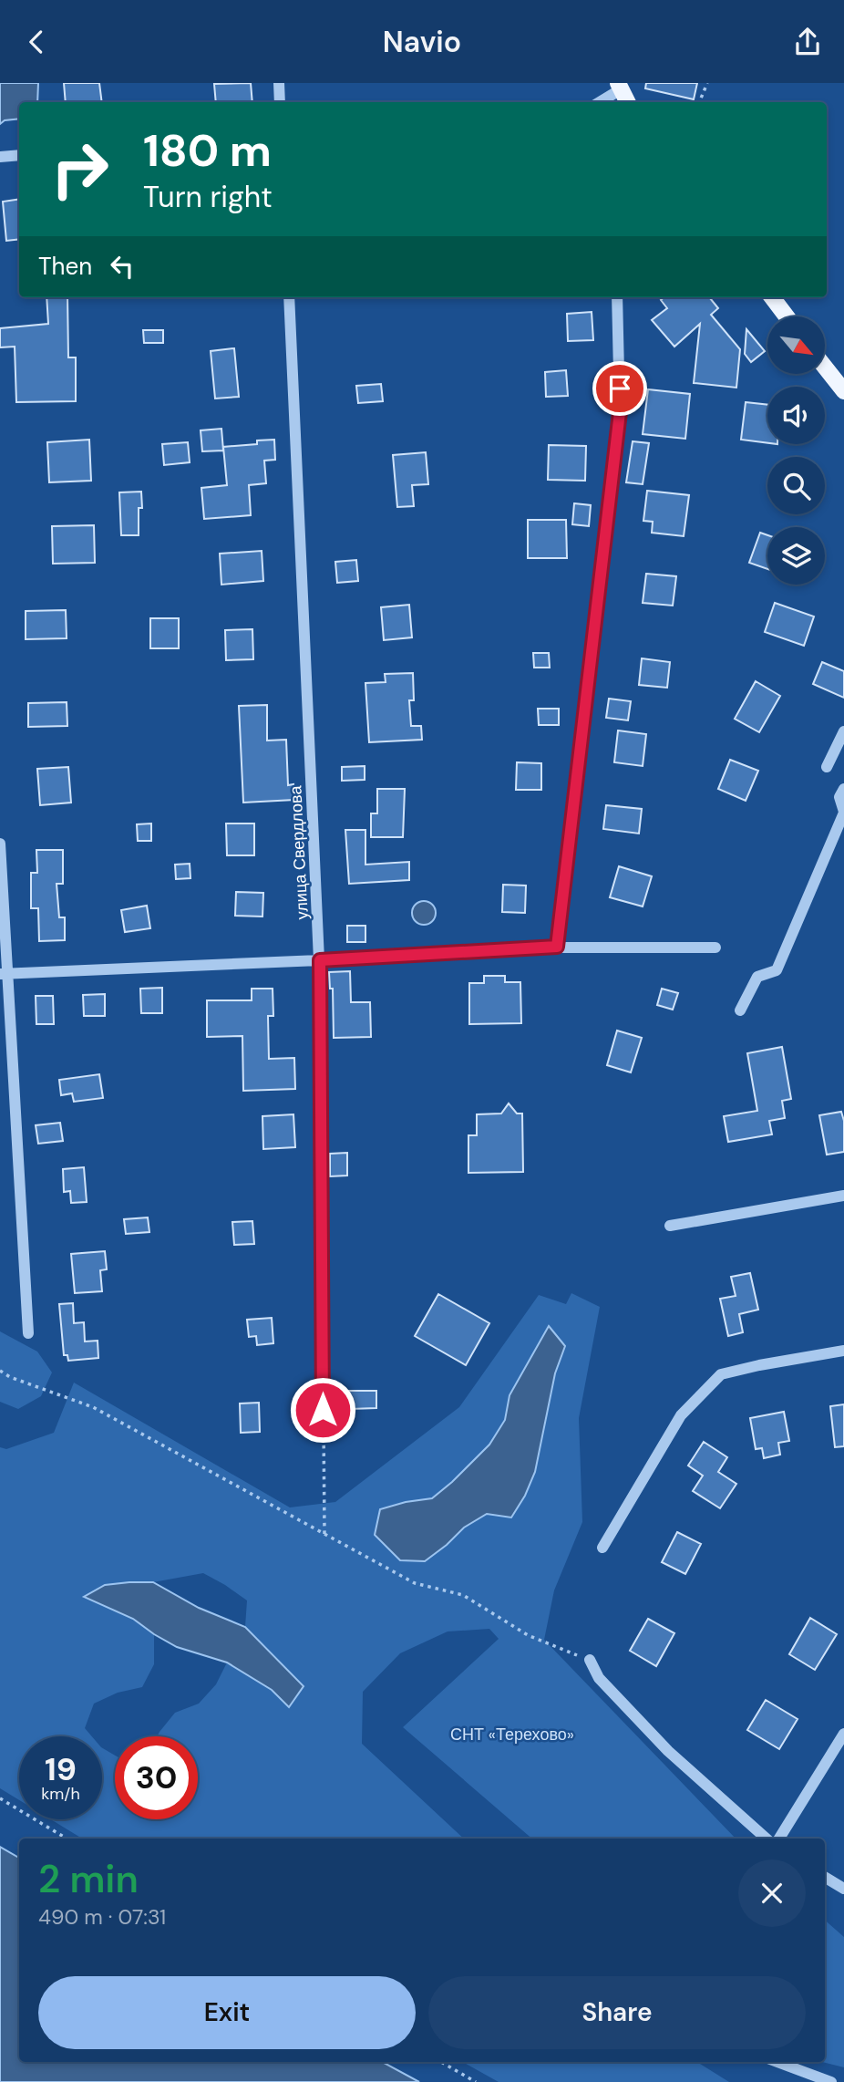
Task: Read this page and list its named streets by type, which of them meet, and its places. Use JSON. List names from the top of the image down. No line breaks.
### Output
{"streets":{"street":["улица Свердлова"]},"parks":["СНТ «Терехово»"],"north":"bottom right","page":{"header":"Navio","turn":["180 m","Turn right"],"then":"Then","speed":"19 km/h","limit":"30","heading":["2 min","490 m · 07:31"],"buttons":["Exit","Share"]}}
